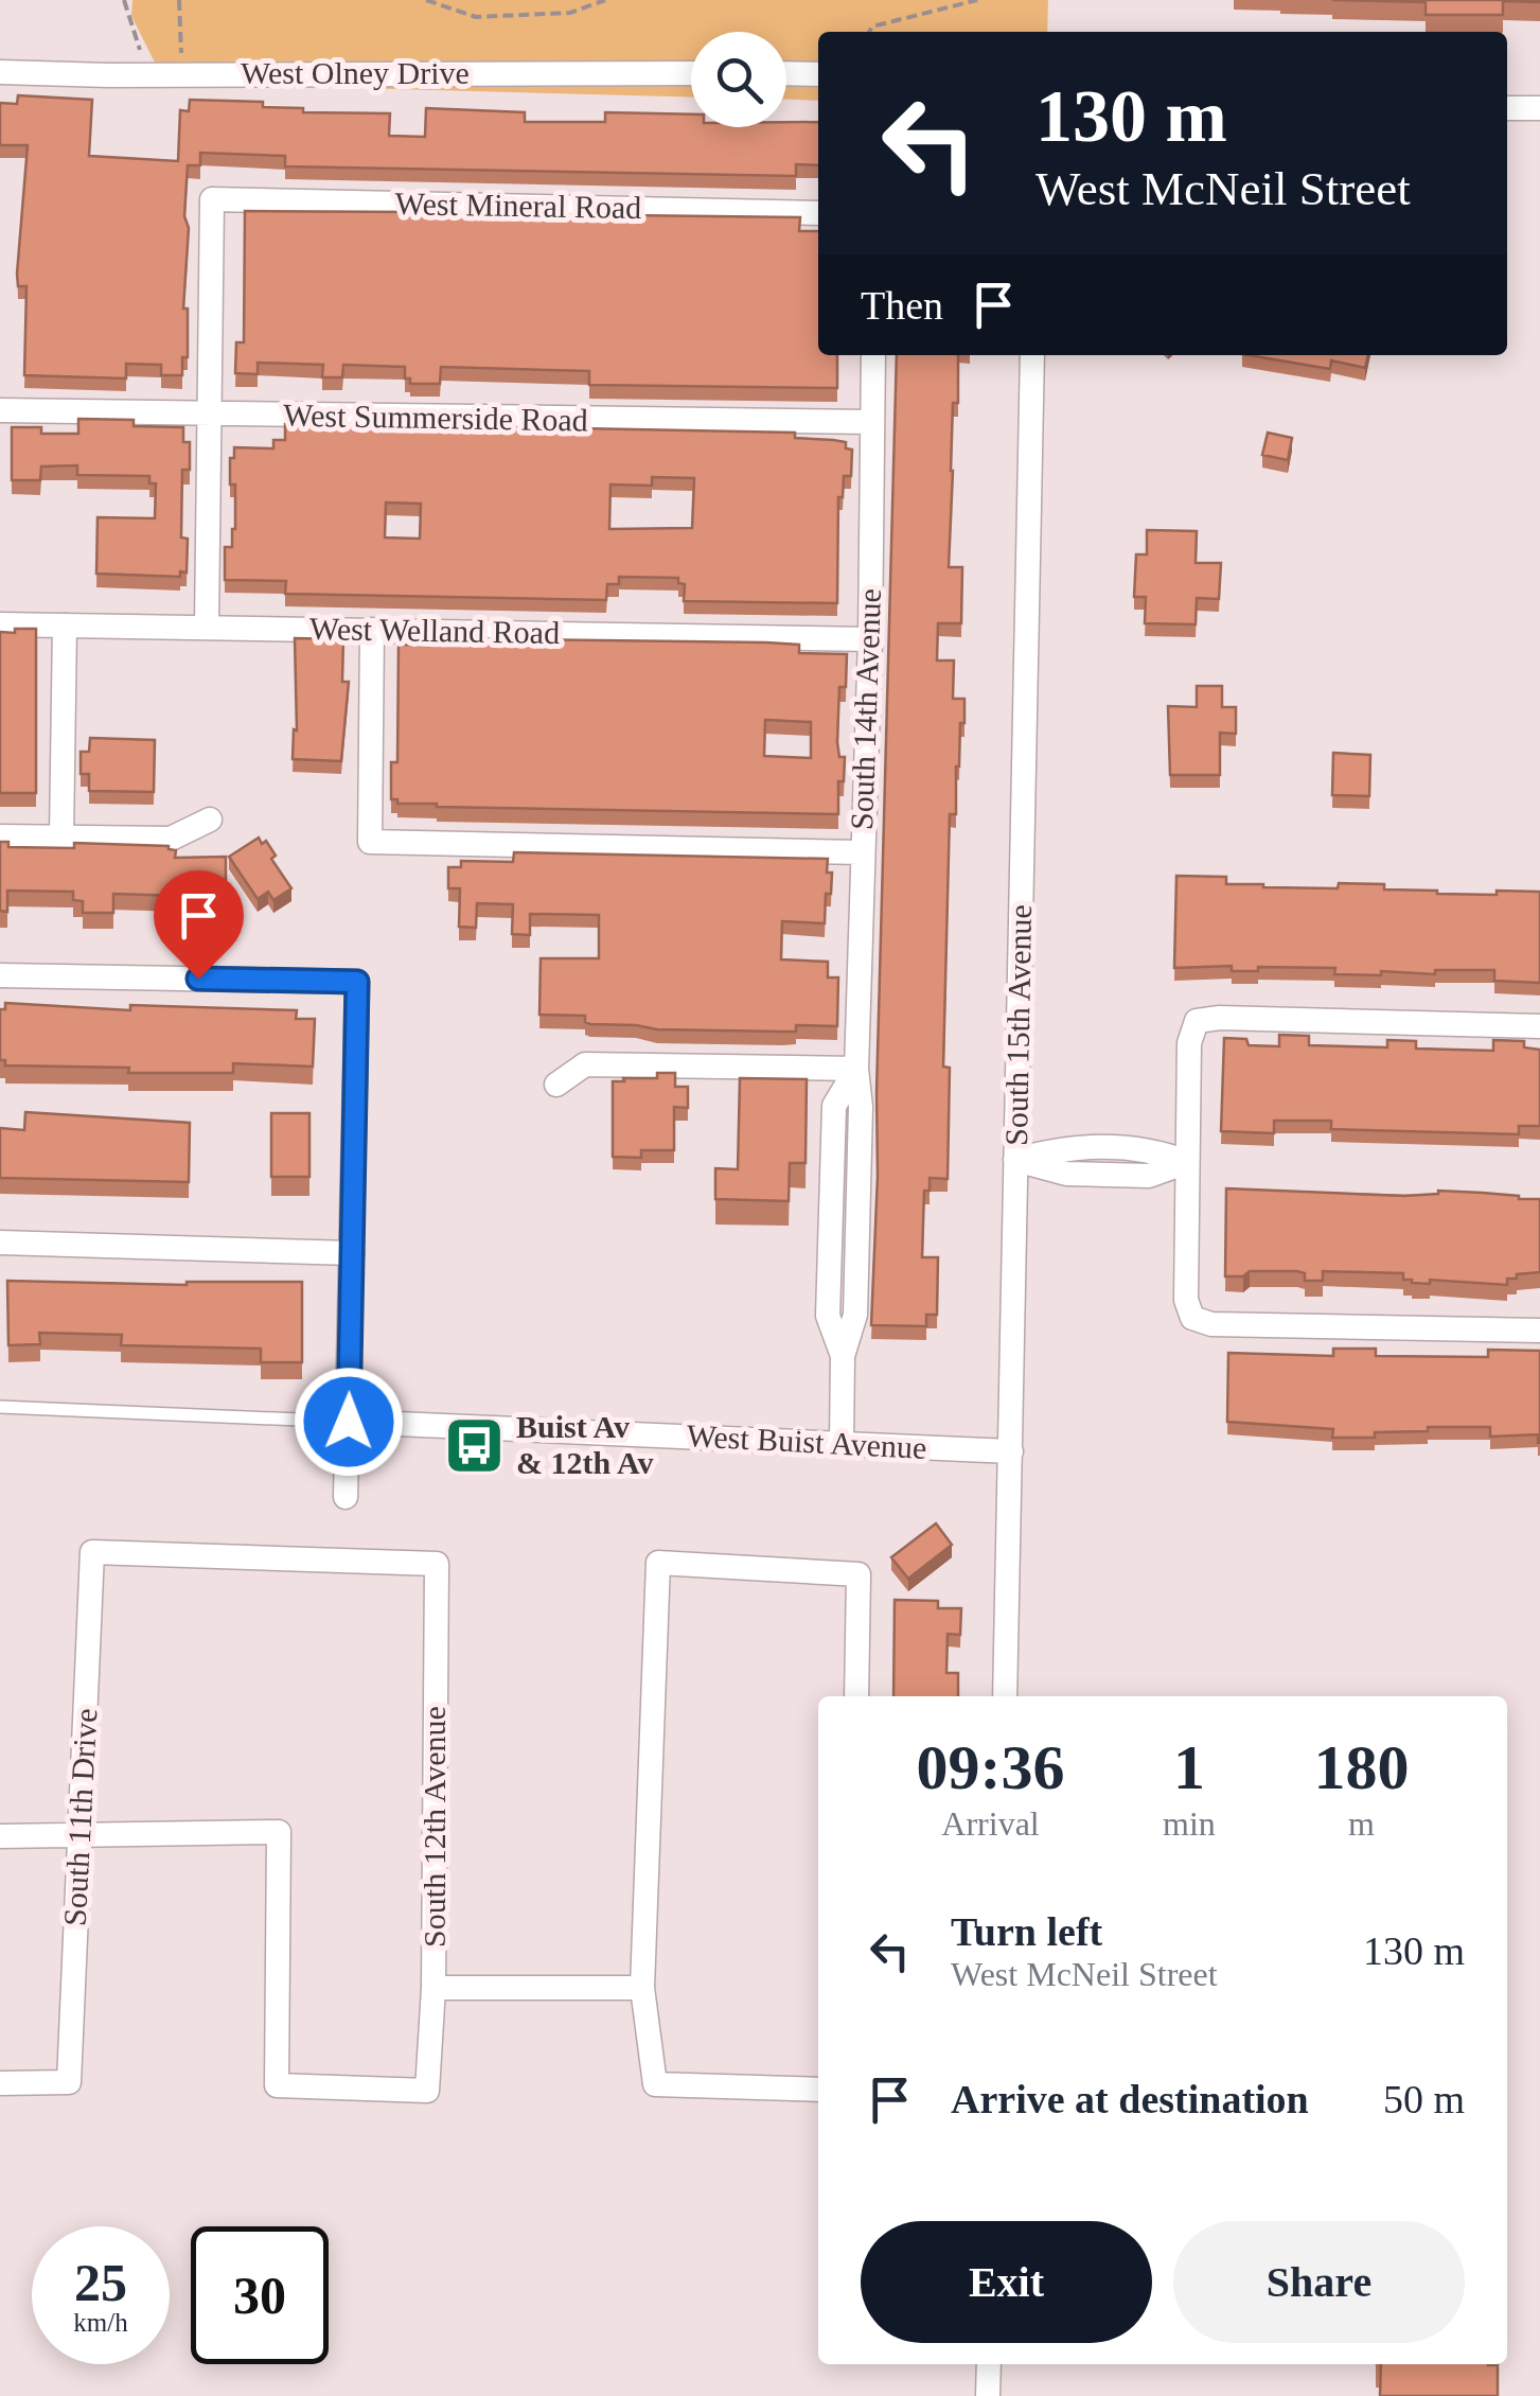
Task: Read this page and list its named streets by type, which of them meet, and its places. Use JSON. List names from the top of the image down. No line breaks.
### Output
{"streets":{"street":["West Olney Drive","West Mineral Road","West Summerside Road","West Welland Road","South 14th Avenue","South 15th Avenue","West Buist Avenue","South 11th Drive","South 12th Avenue"]},"crossings":[["West Mineral Road","West Summerside Road"],["West Summerside Road","South 14th Avenue"],["West Welland Road","South 14th Avenue"],["South 14th Avenue","West Buist Avenue"],["South 15th Avenue","West Buist Avenue"],["South 11th Drive","South 12th Avenue"]],"places":{"bus stop":["Buist Av & 12th Av"]},"page":{"turn":["130 m","West McNeil Street"],"then":"Then","eta":["09:36","Arrival","1","min","180","m"],"list":[{"name":"Turn left","note":"West McNeil Street","value":"130 m"},{"name":"Arrive at destination","value":"50 m"}],"buttons":["Exit","Share"],"speed":"25 km/h","limit":"30"}}
